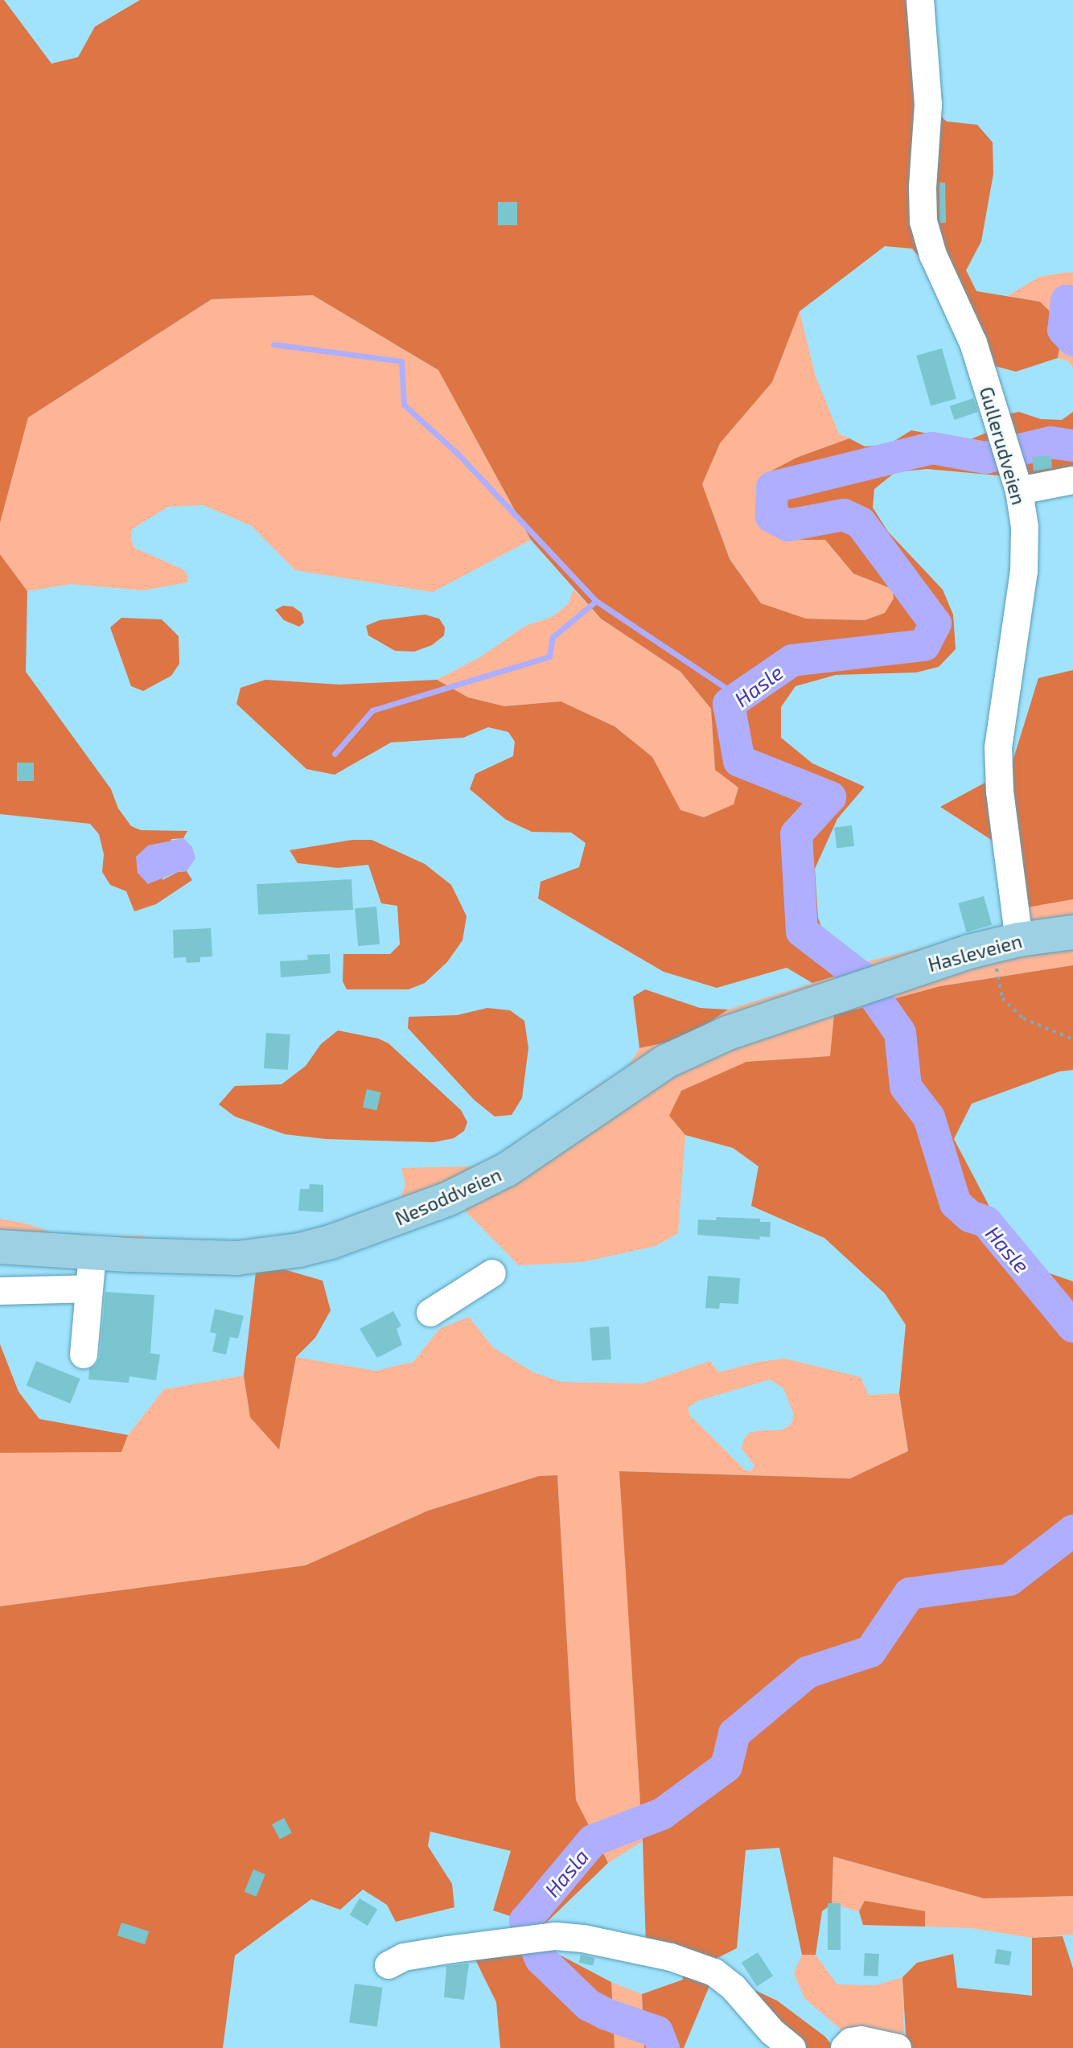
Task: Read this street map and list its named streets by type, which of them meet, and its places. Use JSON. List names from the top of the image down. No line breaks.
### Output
{"streets":{"main road":["Hasleveien","Nesoddveien"],"street":["Gullerudveien"]},"crossings":[["Gullerudveien","Hasleveien"],["Hasleveien","Nesoddveien"]],"water":["Hasle","Hasla"]}
